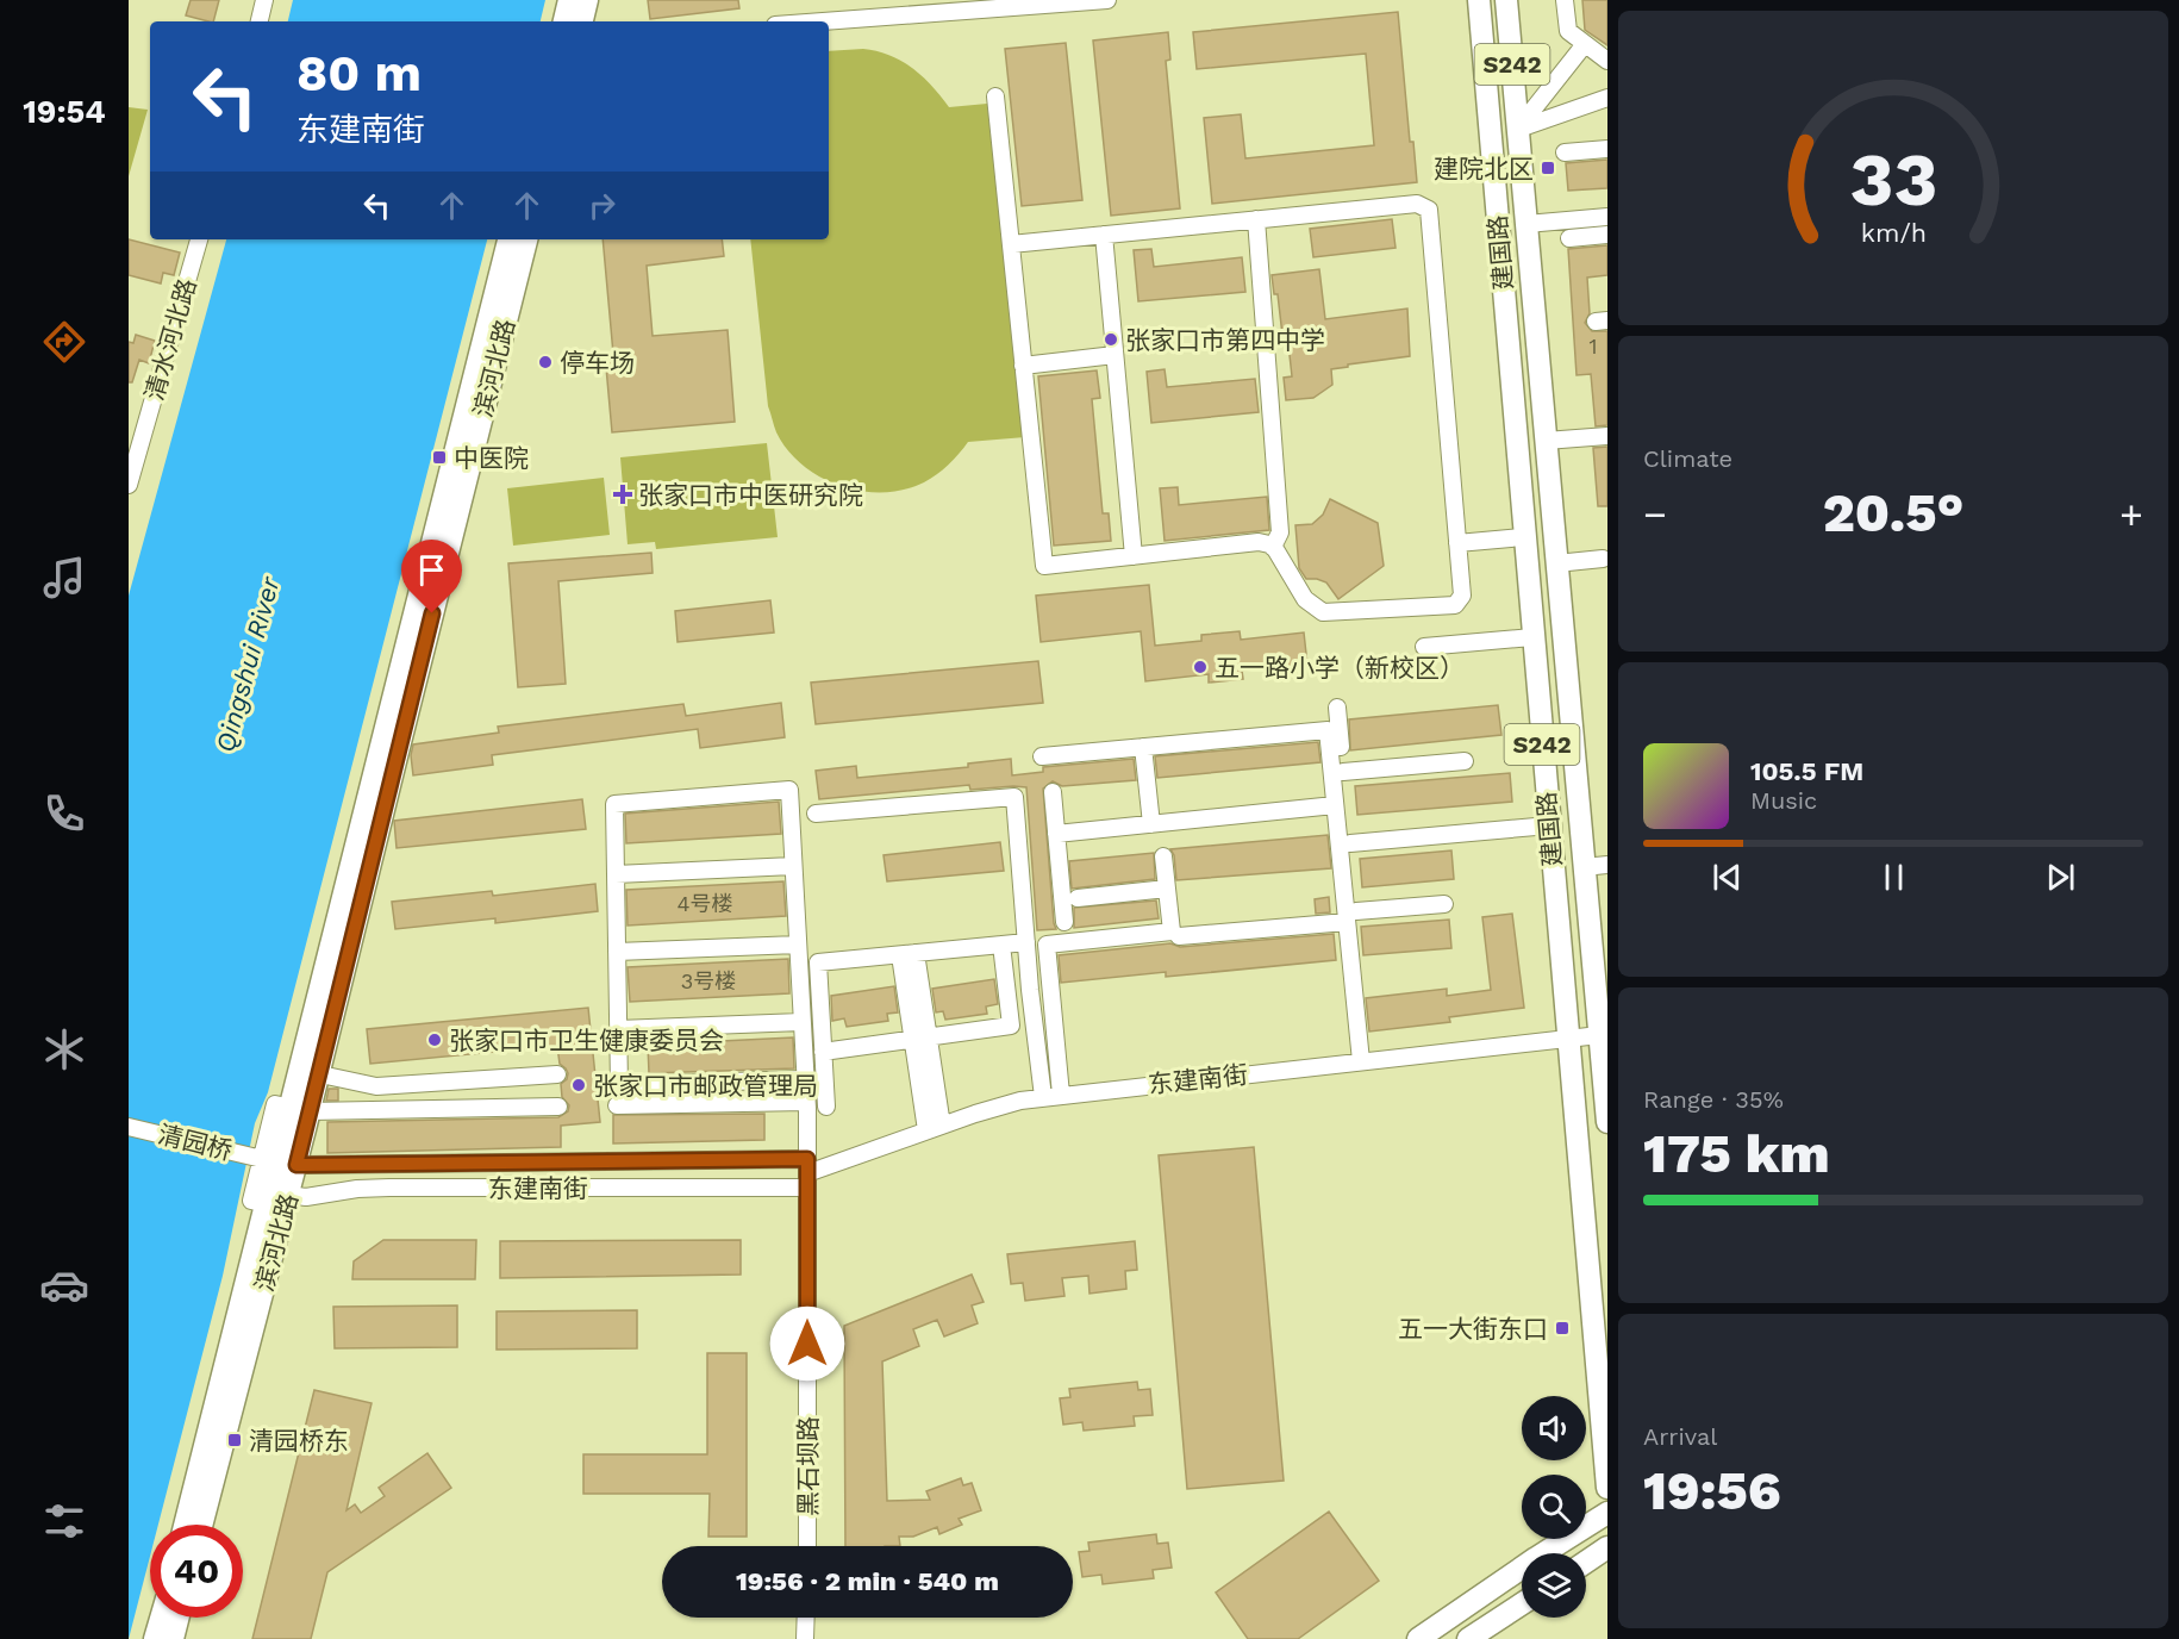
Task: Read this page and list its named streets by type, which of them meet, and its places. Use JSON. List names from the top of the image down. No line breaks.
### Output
{"streets":{"main road":["S242","建国路","滨河北路"],"street":["清水河北路","东建南街","清园桥","黑石坝路"]},"crossings":[["建国路","东建南街"],["滨河北路","东建南街"],["滨河北路","清园桥"],["东建南街","清园桥"],["东建南街","黑石坝路"]],"water":["Qingshui River"],"places":{"transit":["建院北区","中医院","五一大街东口","清园桥东"],"other":["张家口市第四中学","停车场","五一路小学（新校区）","张家口市卫生健康委员会","张家口市邮政管理局"],"health":["张家口市中医研究院"]},"house_numbers":["1","4号楼","3号楼"],"page":{"tabs":"19:54","turn":["80 m","东建南街"],"tile":["Climate",["Range · 35%","175 km"],["Arrival","19:56"]],"heat":["−","20.5°","+"],"song":["105.5 FM","Music"],"limit":"40","trip":"19:56 · 2 min · 540 m","gauge":["33","km/h"]}}
